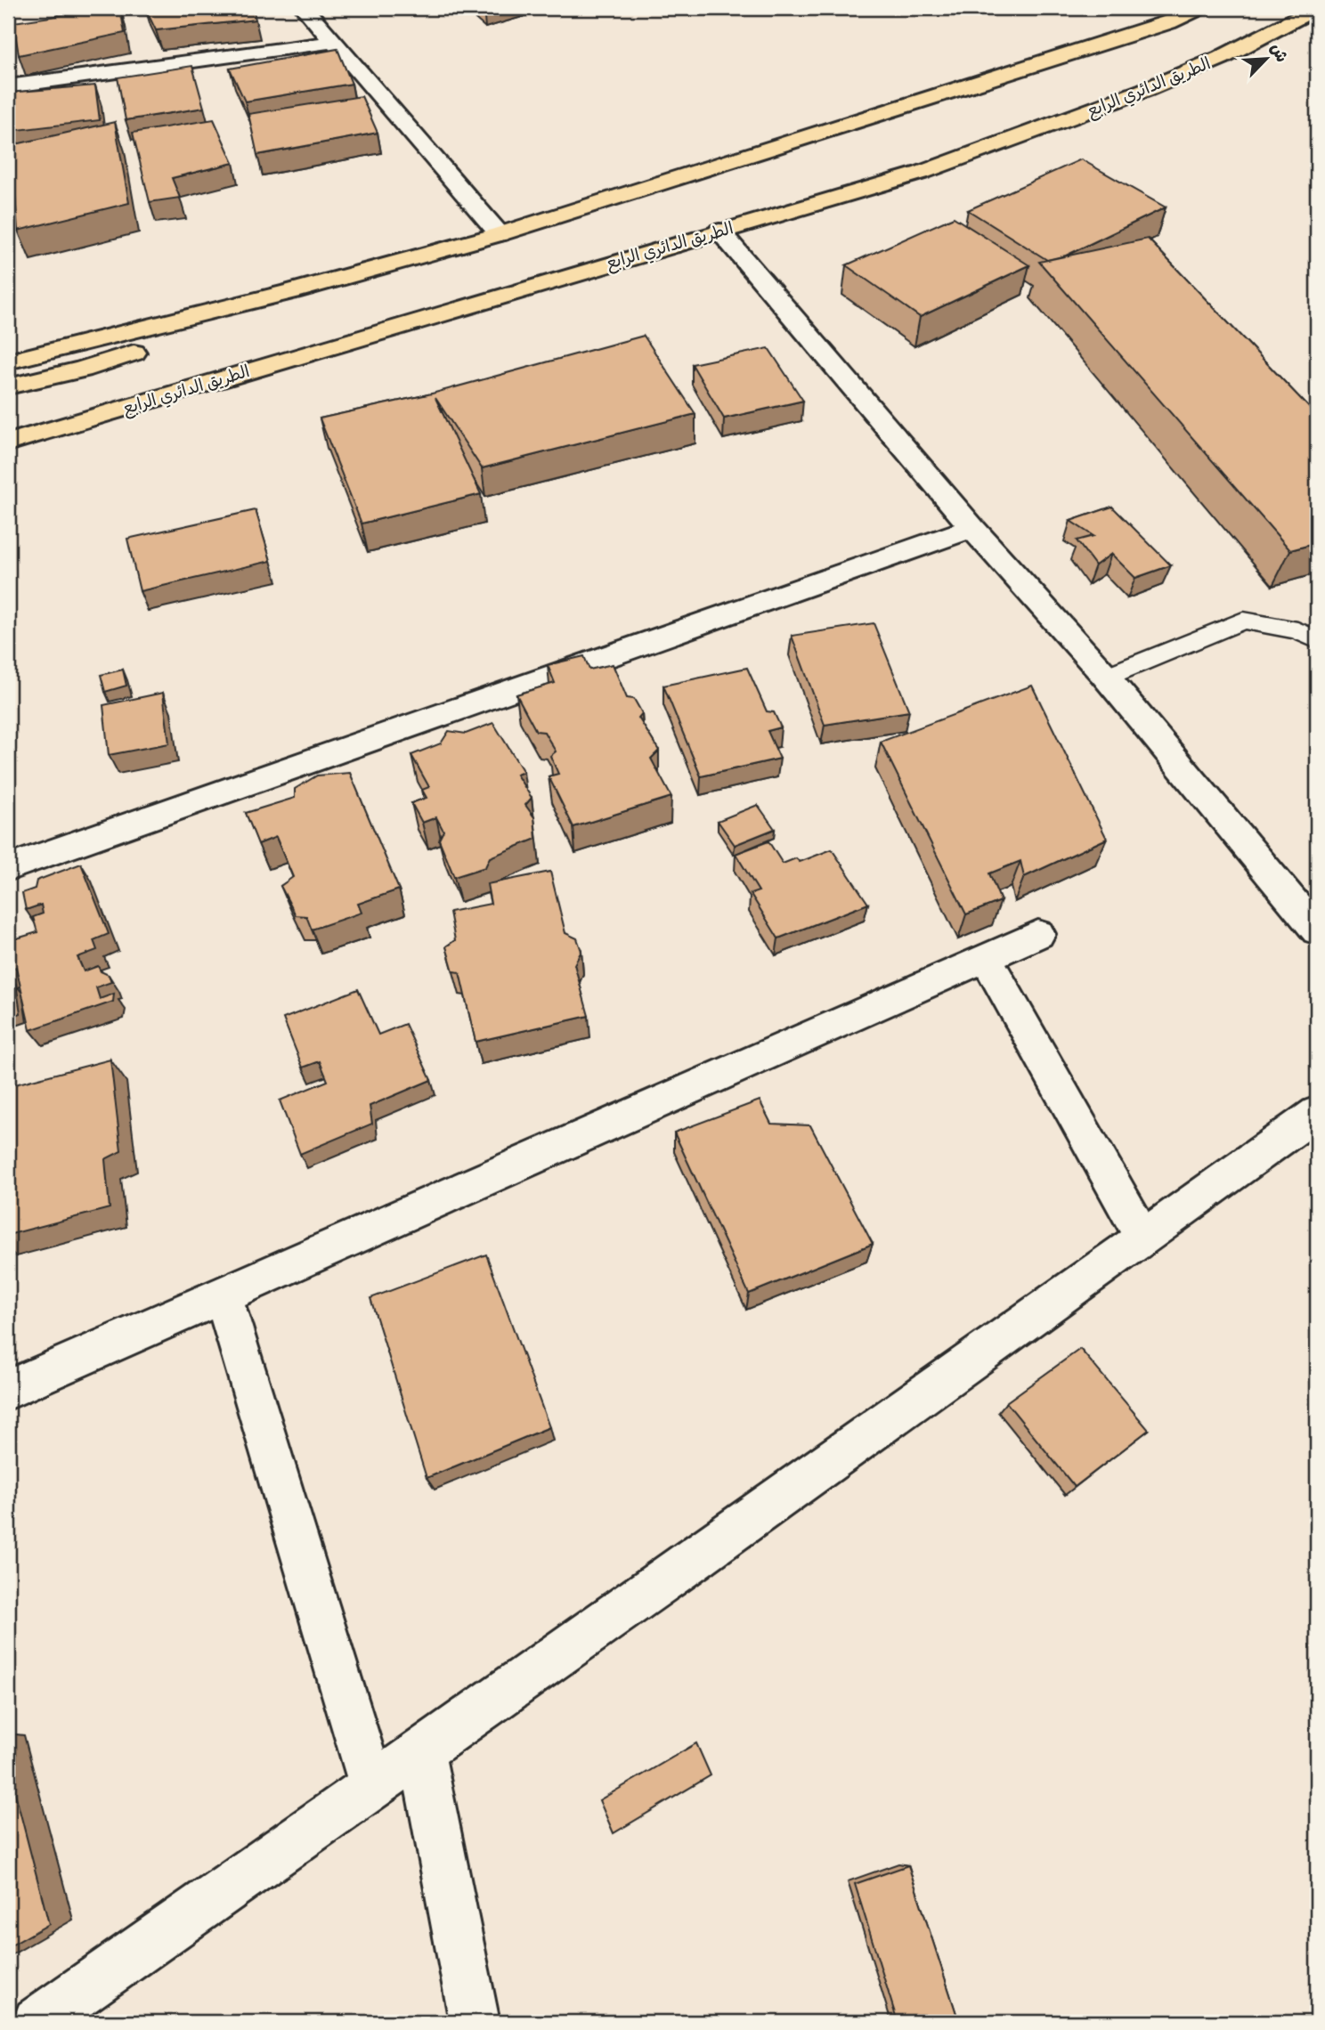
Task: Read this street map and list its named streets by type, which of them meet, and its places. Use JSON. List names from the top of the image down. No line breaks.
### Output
{"streets":{"main road":["الطريق الدائري الرابع"]},"north":"top right"}
